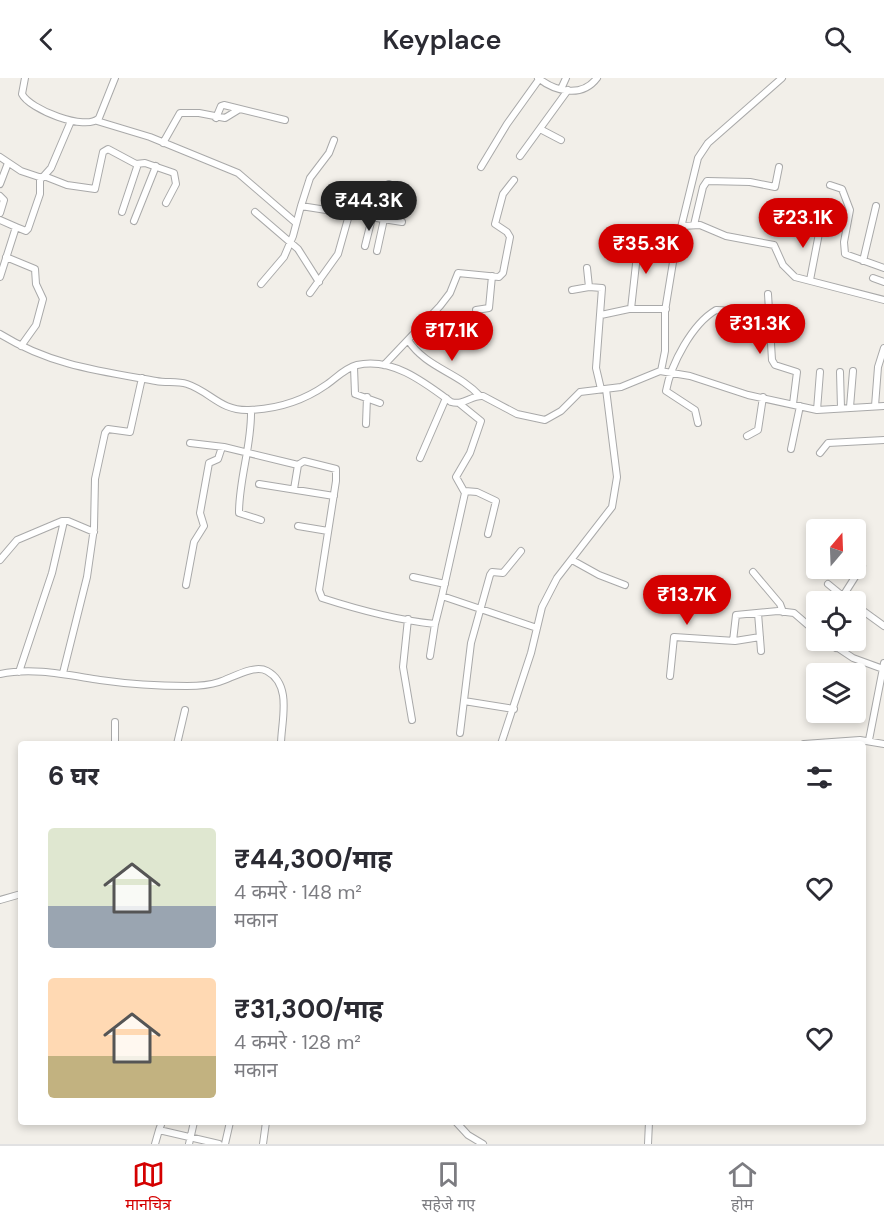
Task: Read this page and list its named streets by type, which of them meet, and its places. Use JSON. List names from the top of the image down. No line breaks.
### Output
{"north":"top","page":{"header":"Keyplace","price":["₹44.3K","₹23.1K","₹35.3K","₹31.3K","₹17.1K","₹13.7K"],"heading":"6 घर","list":[{"name":"₹44,300/माह","note":"4 कमरे · 148 m² · मकान"},{"name":"₹31,300/माह","note":"4 कमरे · 128 m² · मकान"}],"tabs":["मानचित्र","सहेजे गए","होम"]}}
